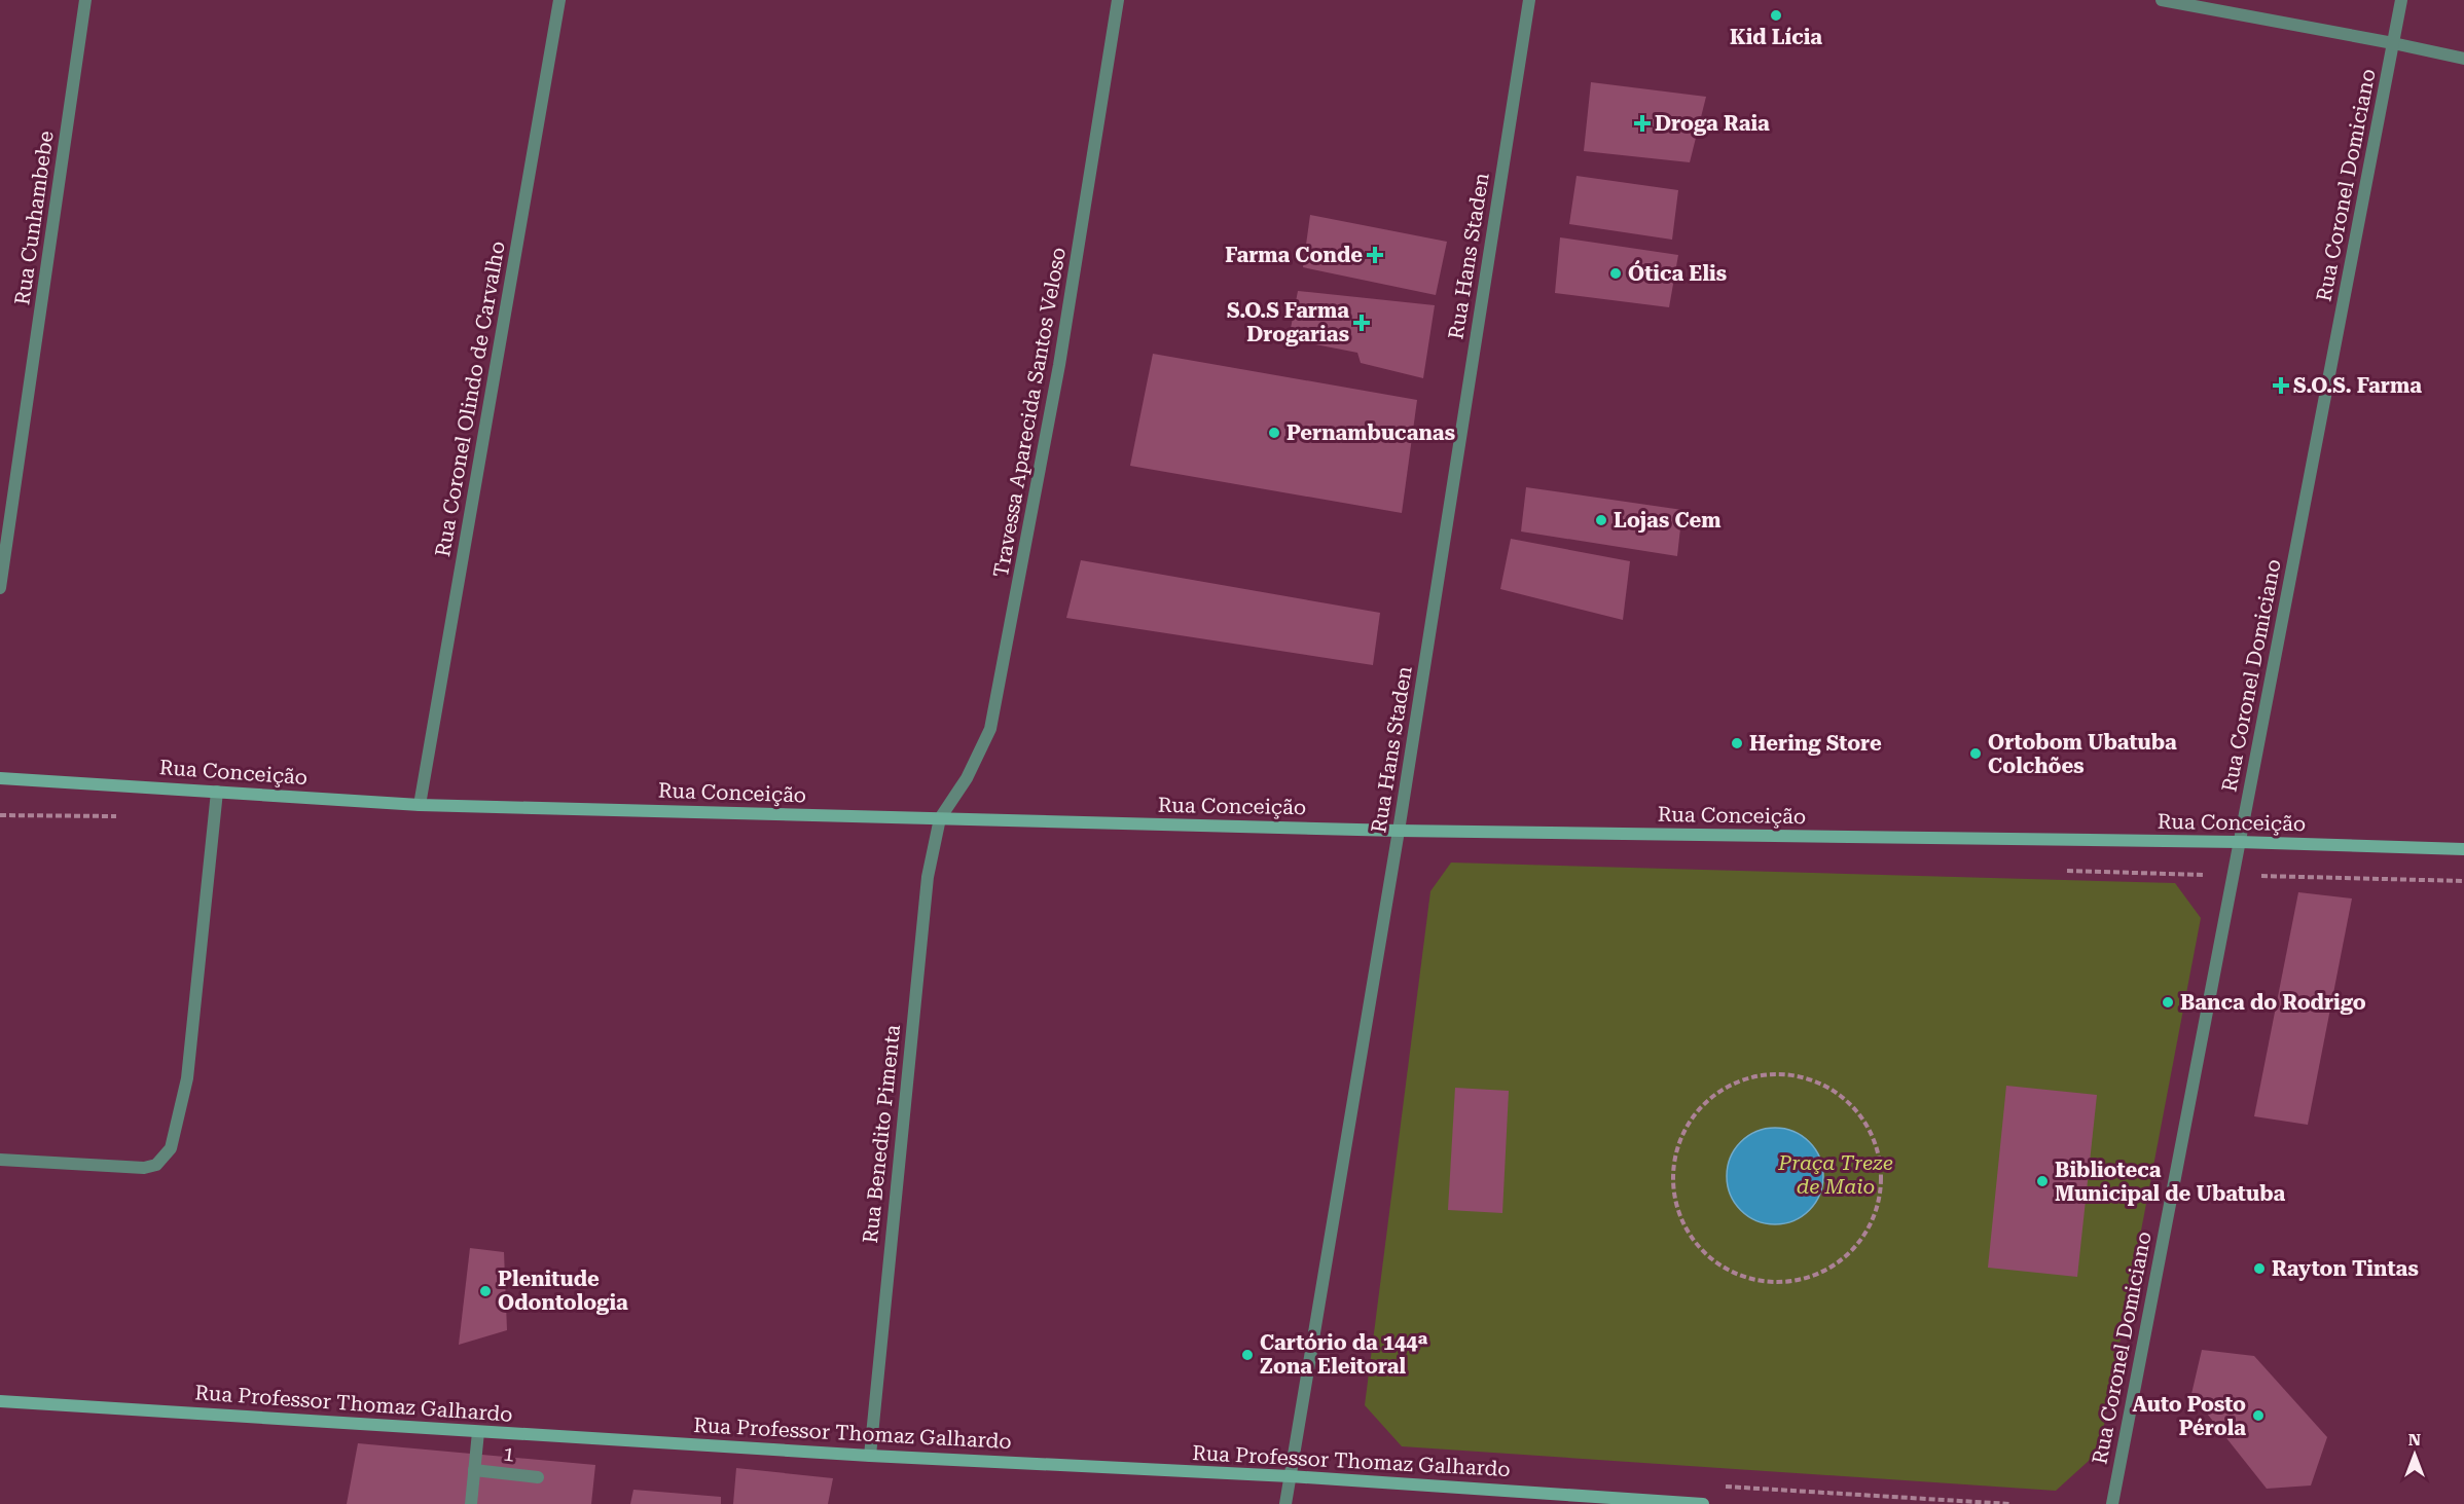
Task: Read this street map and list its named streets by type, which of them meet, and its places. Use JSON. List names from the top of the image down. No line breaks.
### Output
{"streets":{"main road":["Rua Conceição","Rua Professor Thomaz Galhardo"],"street":["Rua Coronel Domiciano","Rua Cunhambebe","Rua Hans Staden","Rua Coronel Olindo de Carvalho","Travessa Aparecida Santos Veloso","Rua Benedito Pimenta","1"]},"crossings":[["Rua Coronel Domiciano","Rua Conceição"],["Rua Hans Staden","Rua Conceição"],["Rua Hans Staden","Rua Professor Thomaz Galhardo"],["Rua Coronel Olindo de Carvalho","Rua Conceição"],["Travessa Aparecida Santos Veloso","Rua Conceição"],["Travessa Aparecida Santos Veloso","Rua Benedito Pimenta"],["Rua Conceição","Rua Benedito Pimenta"],["Rua Benedito Pimenta","Rua Professor Thomaz Galhardo"]],"parks":["Praça Treze de Maio"],"places":{"other":["Kid Lícia","Ótica Elis","Pernambucanas","Lojas Cem","Hering Store","Ortobom Ubatuba Colchões","Banca do Rodrigo","Biblioteca Municipal de Ubatuba","Rayton Tintas","Plenitude Odontologia","Cartório da 144ª Zona Eleitoral","Auto Posto Pérola"],"health":["Droga Raia","Farma Conde","S.O.S Farma Drogarias","S.O.S. Farma"]},"north":"top"}
